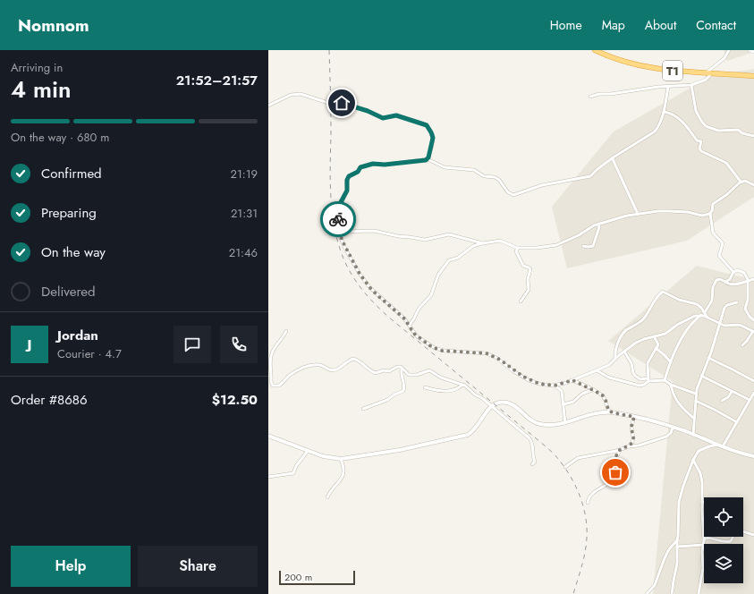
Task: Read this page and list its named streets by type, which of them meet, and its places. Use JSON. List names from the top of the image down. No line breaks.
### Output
{"streets":{"highway":["T1"]},"scale_bar":"200 m","page":{"header":"Nomnom","nav":["Home","Map","About","Contact"],"heading":["4 min","Arriving in","21:52–21:57"],"panel":["Jordan","Courier · 4.7","Order #8686","$12.50"],"bar":"On the way · 680 m","list":[["Confirmed","21:19"],["Preparing","21:31"],["On the way","21:46"],"Delivered"],"round":"J","buttons":["Help","Share"],"scale":"200 m"}}
